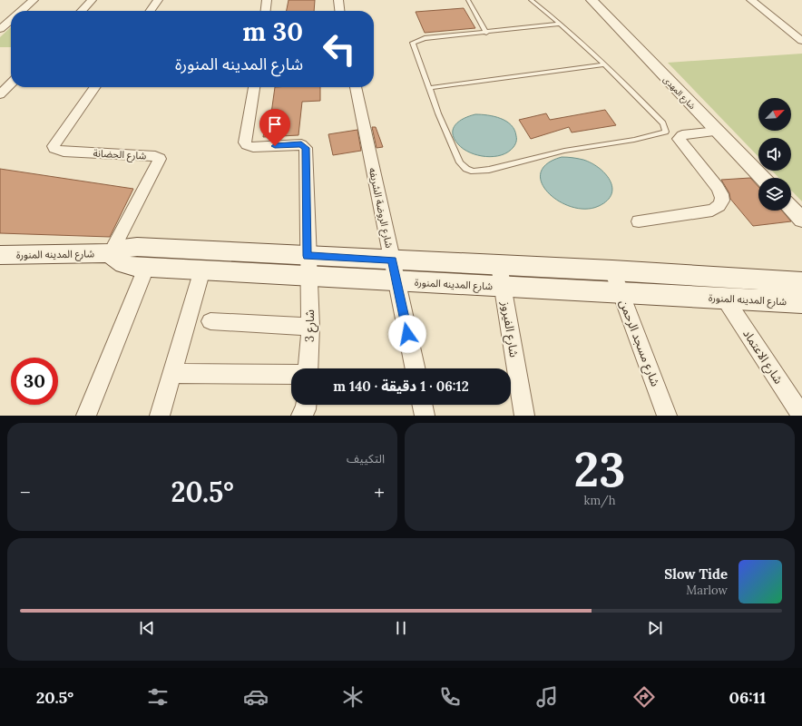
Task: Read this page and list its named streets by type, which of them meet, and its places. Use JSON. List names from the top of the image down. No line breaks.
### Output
{"streets":{"main road":["شارع المدينه المنورة"],"street":["شارع المهدى","شارع الحضانة","شارع الروضة الشريفه","شارع 3","شارع الفيروز","شارع مسجد الرحمن","شارع الاعتماد"]},"crossings":[["شارع الحضانة","شارع المدينه المنورة"],["شارع الروضة الشريفه","شارع المدينه المنورة"],["شارع المدينه المنورة","شارع 3"],["شارع المدينه المنورة","شارع الفيروز"],["شارع المدينه المنورة","شارع مسجد الرحمن"],["شارع المدينه المنورة","شارع الاعتماد"]],"north":"top right","page":{"turn":["30 m","شارع المدينه المنورة"],"limit":"30","trip":"06:12 · 1 دقيقة · 140 m","tile":[["23","km/h"],"التكييف"],"heat":["−","20.5°","+"],"song":["Slow Tide","Marlow"],"tabs":["06:11","20.5°"]}}
